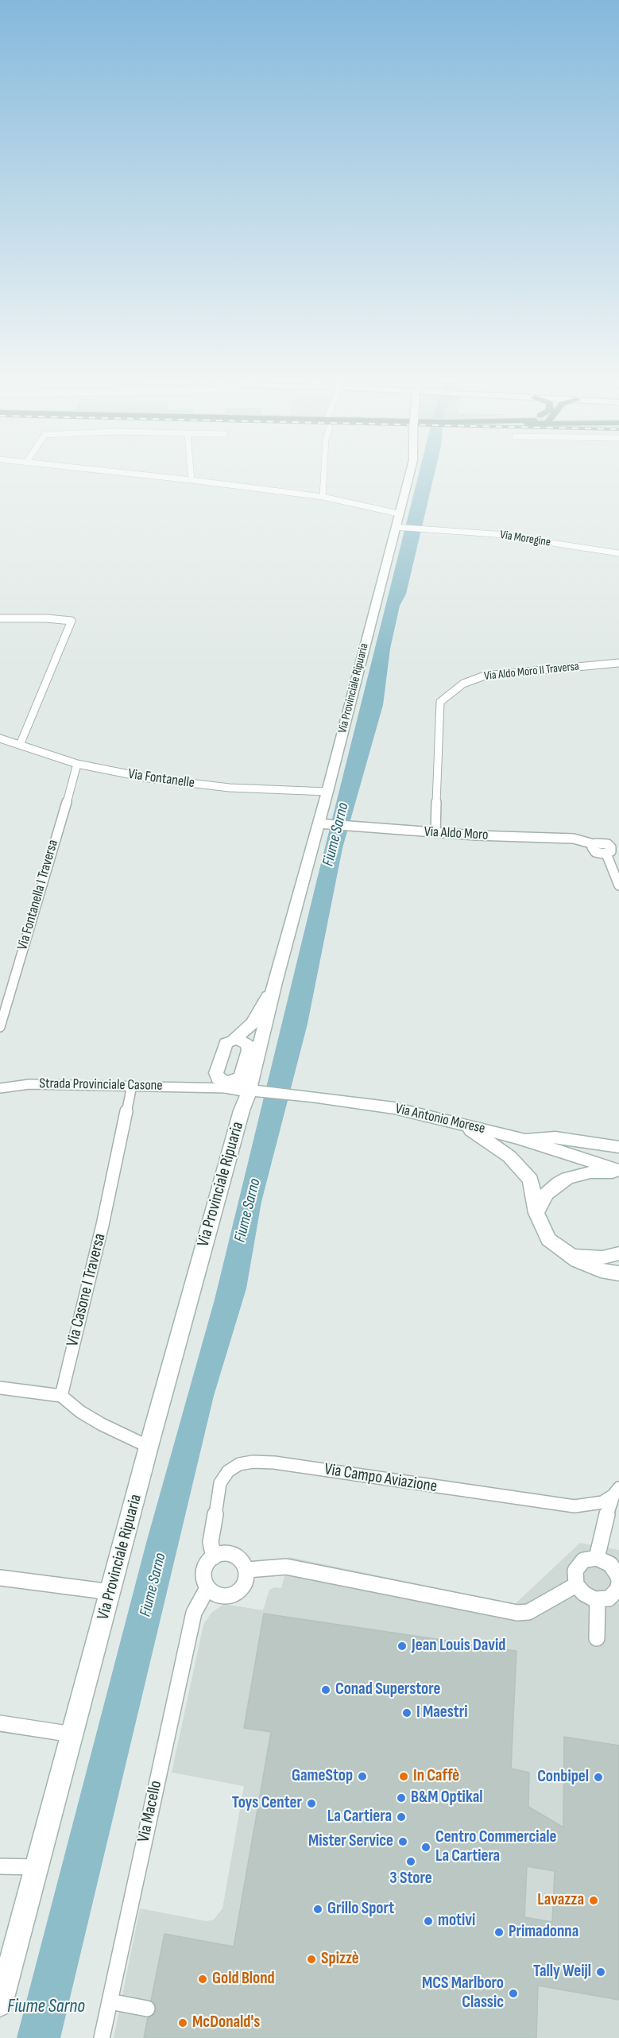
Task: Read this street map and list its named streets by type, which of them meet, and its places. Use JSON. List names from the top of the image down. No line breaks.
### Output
{"streets":{"main road":["Via Provinciale Ripuaria","Via Antonio Morese"],"street":["Via Moregine","Via Aldo Moro II Traversa","Via Fontanelle","Via Aldo Moro","Via Fontanella I Traversa","Strada Provinciale Casone","Via Casone I Traversa","Via Campo Aviazione","Via Macello"]},"crossings":[["Via Moregine","Via Provinciale Ripuaria"],["Via Aldo Moro II Traversa","Via Aldo Moro"],["Via Provinciale Ripuaria","Via Fontanelle"],["Via Provinciale Ripuaria","Via Aldo Moro"],["Via Provinciale Ripuaria","Strada Provinciale Casone"],["Via Provinciale Ripuaria","Via Antonio Morese"],["Via Fontanelle","Via Fontanella I Traversa"],["Strada Provinciale Casone","Via Antonio Morese"],["Strada Provinciale Casone","Via Casone I Traversa"],["Via Campo Aviazione","Via Macello"]],"water":["Fiume Sarno"],"places":["Jean Louis David","Conad Superstore","I Maestri","GameStop","In Caffè","Conbipel","B&M Optikal","Toys Center","La Cartiera","Mister Service","Centro Commerciale La Cartiera","3 Store","Lavazza","Grillo Sport","motivi","Primadonna","Spizzè","Tally Weijl","Gold Blond","MCS Marlboro Classic","McDonald's"]}
